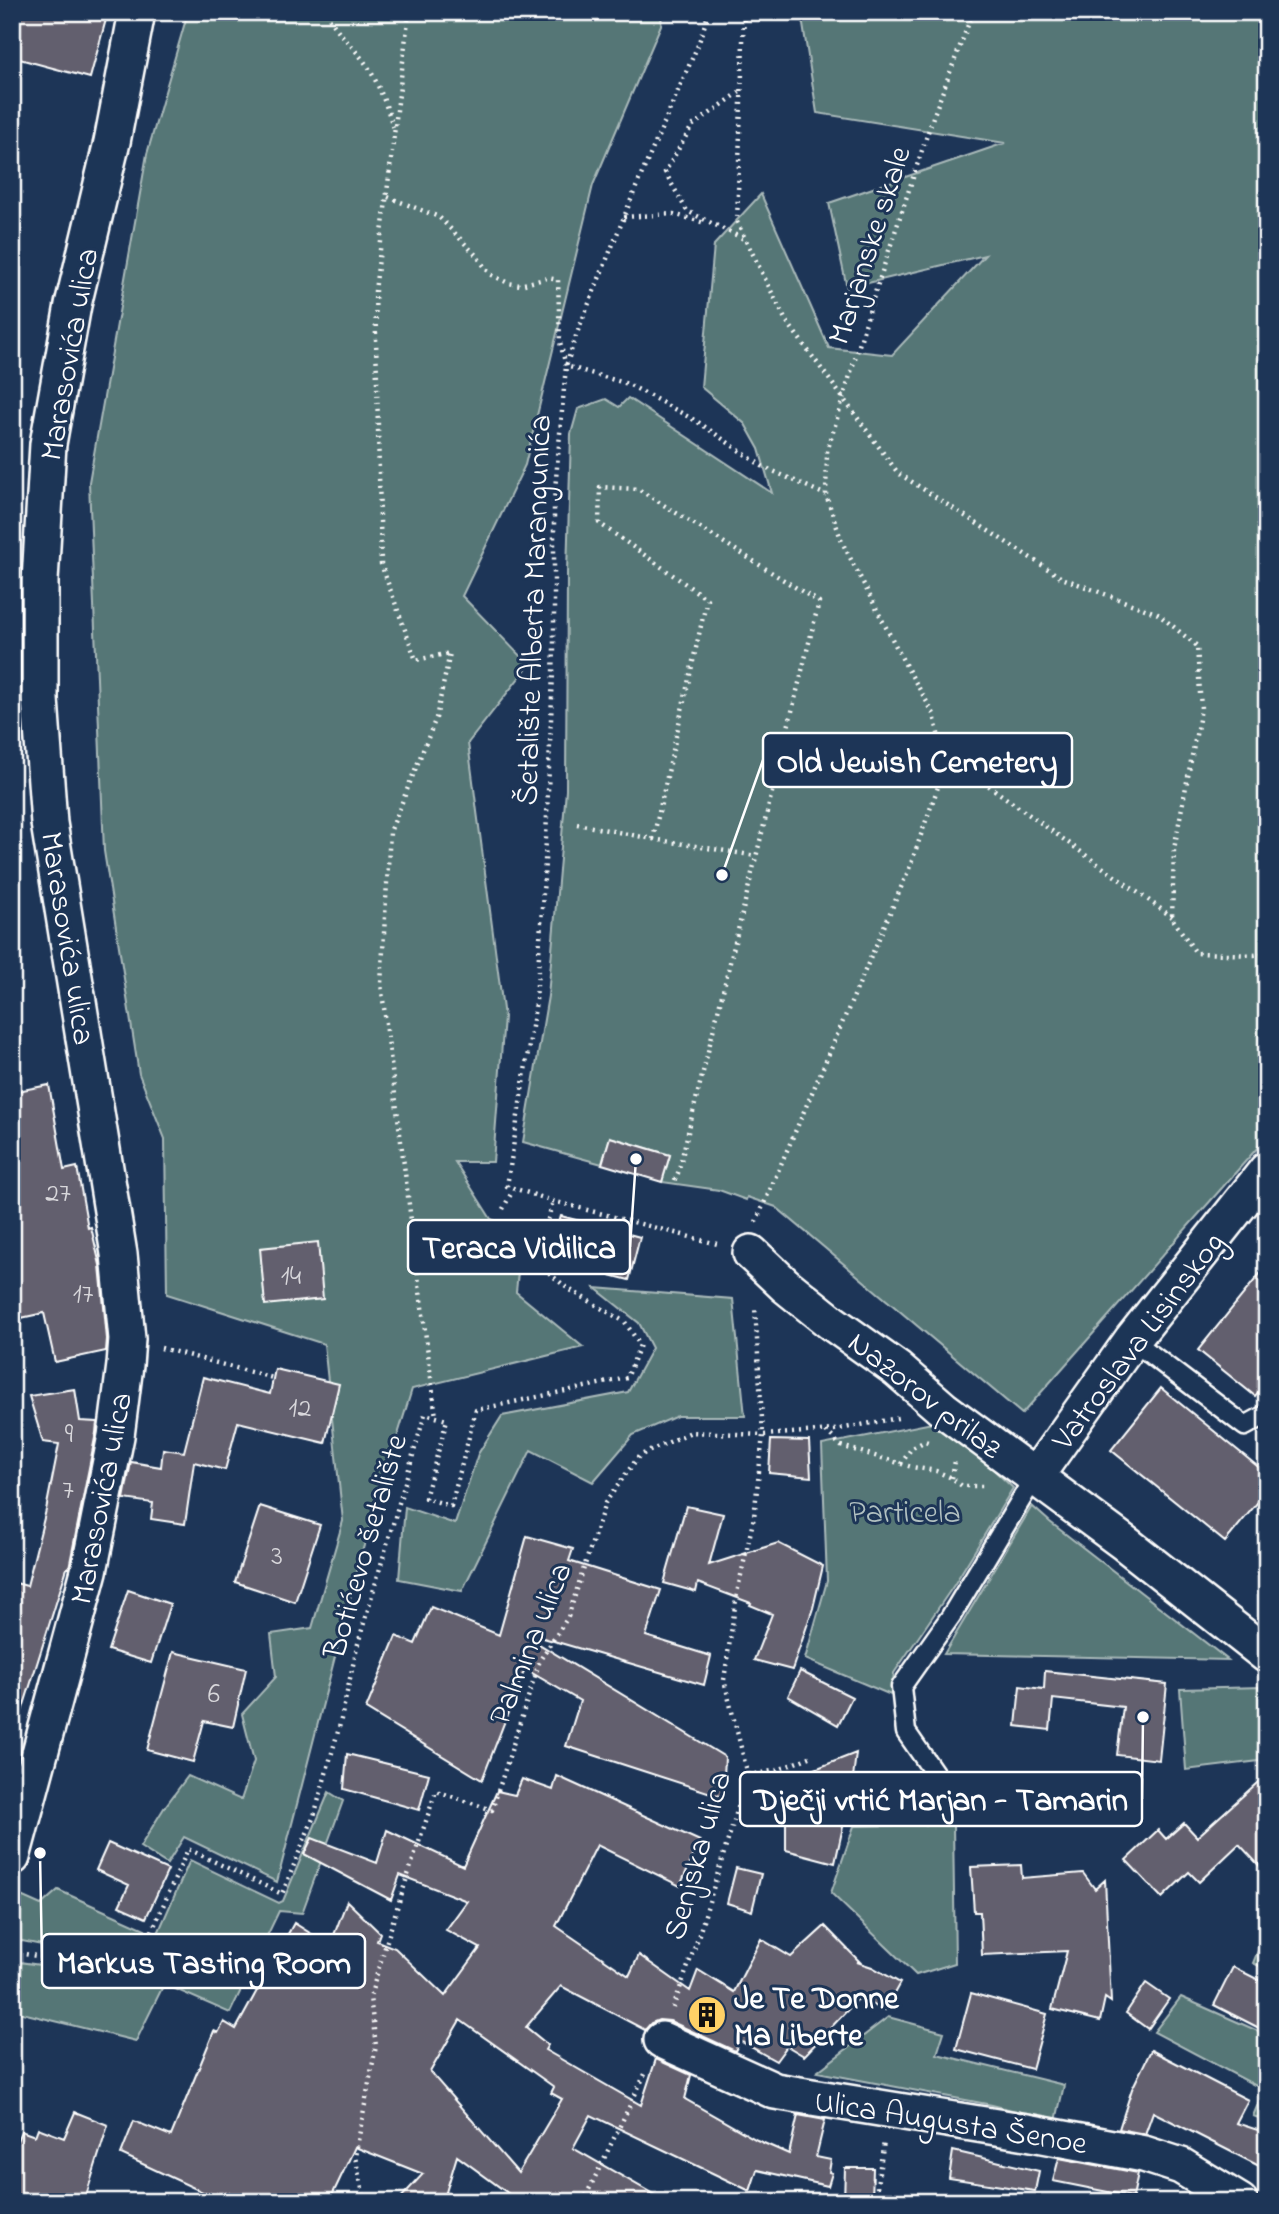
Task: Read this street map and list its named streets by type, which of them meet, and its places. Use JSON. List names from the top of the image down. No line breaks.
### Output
{"streets":{"street":["Marasovića ulica","Vatroslava Lisinskog","Nazorov prilaz","Ulica Augusta Šenoe"],"path":["Marjanske skale","Šetalište Alberta Marangunića","Botićevo šetalište","Palmina ulica","Senjska ulica"]},"crossings":[["Marjanske skale","Senjska ulica"],["Vatroslava Lisinskog","Nazorov prilaz"],["Nazorov prilaz","Palmina ulica"],["Nazorov prilaz","Senjska ulica"],["Palmina ulica","Senjska ulica"],["Senjska ulica","Ulica Augusta Šenoe"]],"parks":["Particela"],"places":{"other":["Old Jewish Cemetery","Teraca Vidilica","Dječji vrtić Marjan - Tamarin","Markus Tasting Room"],"building":["Je Te Donne Ma Liberte"]},"house_numbers":["27","14","17","12","9","7","3","6"]}
